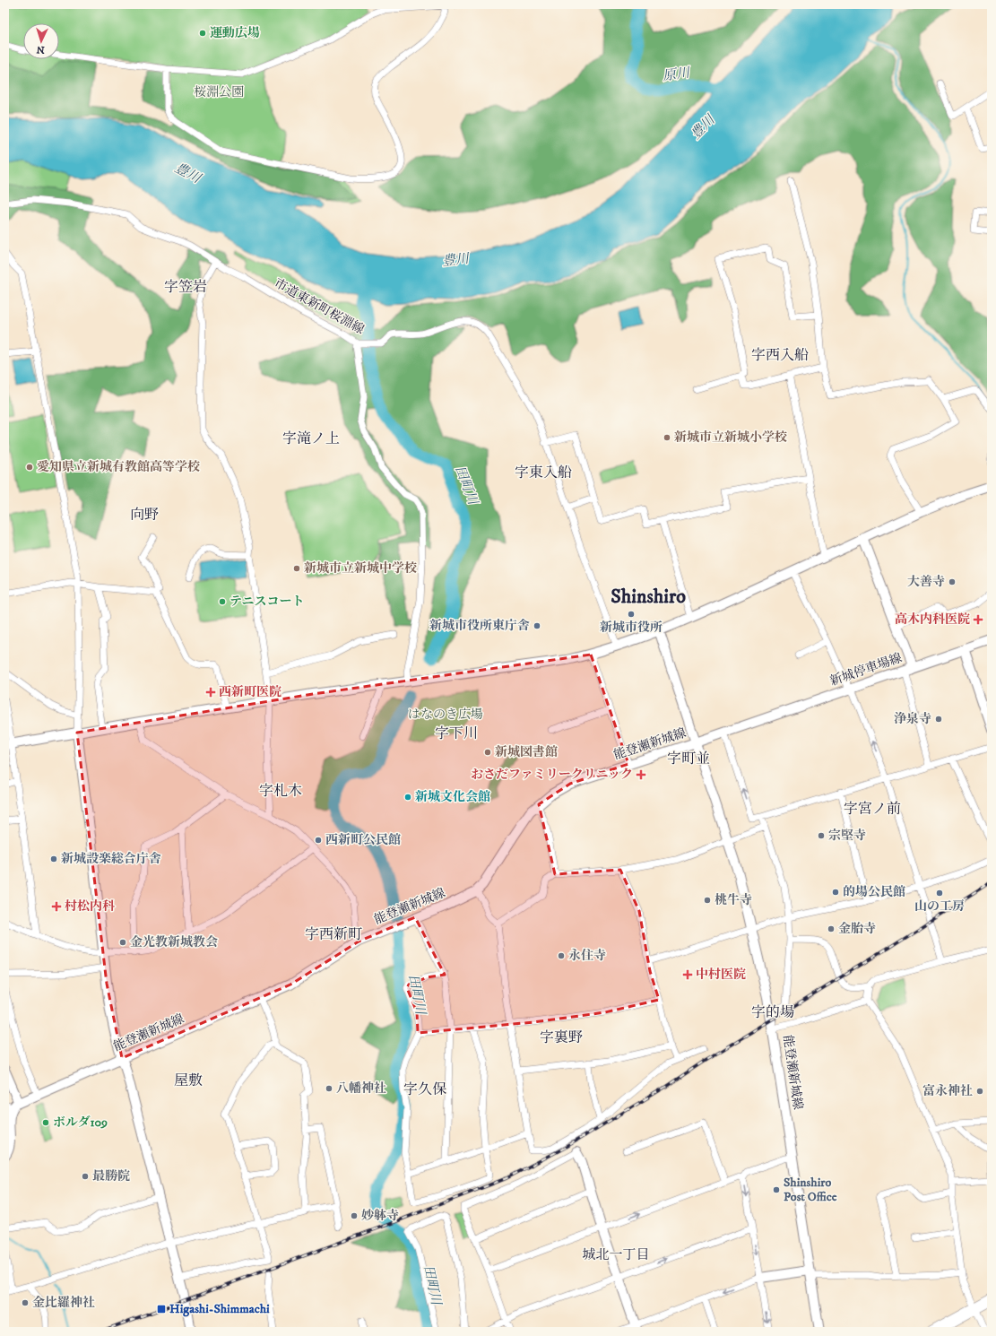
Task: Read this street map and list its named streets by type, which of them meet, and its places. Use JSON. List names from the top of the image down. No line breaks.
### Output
{"streets":{"street":["市道東新町桜淵線","新城停車場線","能登瀬新城線"]},"crossings":[["新城停車場線","能登瀬新城線"]],"districts":["字笠岩","字西入船","字滝ノ上","字東入船","向野","Shinshiro","字下川","字町並","字札木","字宮ノ前","字西新町","字的場","字裏野","屋敷","字久保","城北一丁目"],"water":["原川","豊川","田町川"],"parks":["桜淵公園","はなのき広場"],"places":{"other":["運動広場","新城市立新城小学校","愛知県立新城有教館高等学校","新城市立新城中学校","大善寺","テニスコート","新城市役所","新城市役所東庁舎","浄泉寺","新城図書館","新城文化会館","宗堅寺","西新町公民館","新城設楽総合庁舎","的場公民館","山の工房","桃牛寺","金胎寺","金光教新城教会","永住寺","八幡神社","富永神社","ボルダ109","最勝院","Shinshiro Post Office","妙躰寺","金比羅神社"],"health":["高木内科医院","西新町医院","おさだファミリークリニック","村松内科","中村医院"],"transit":["Higashi-Shimmachi"]},"north":"bottom"}
